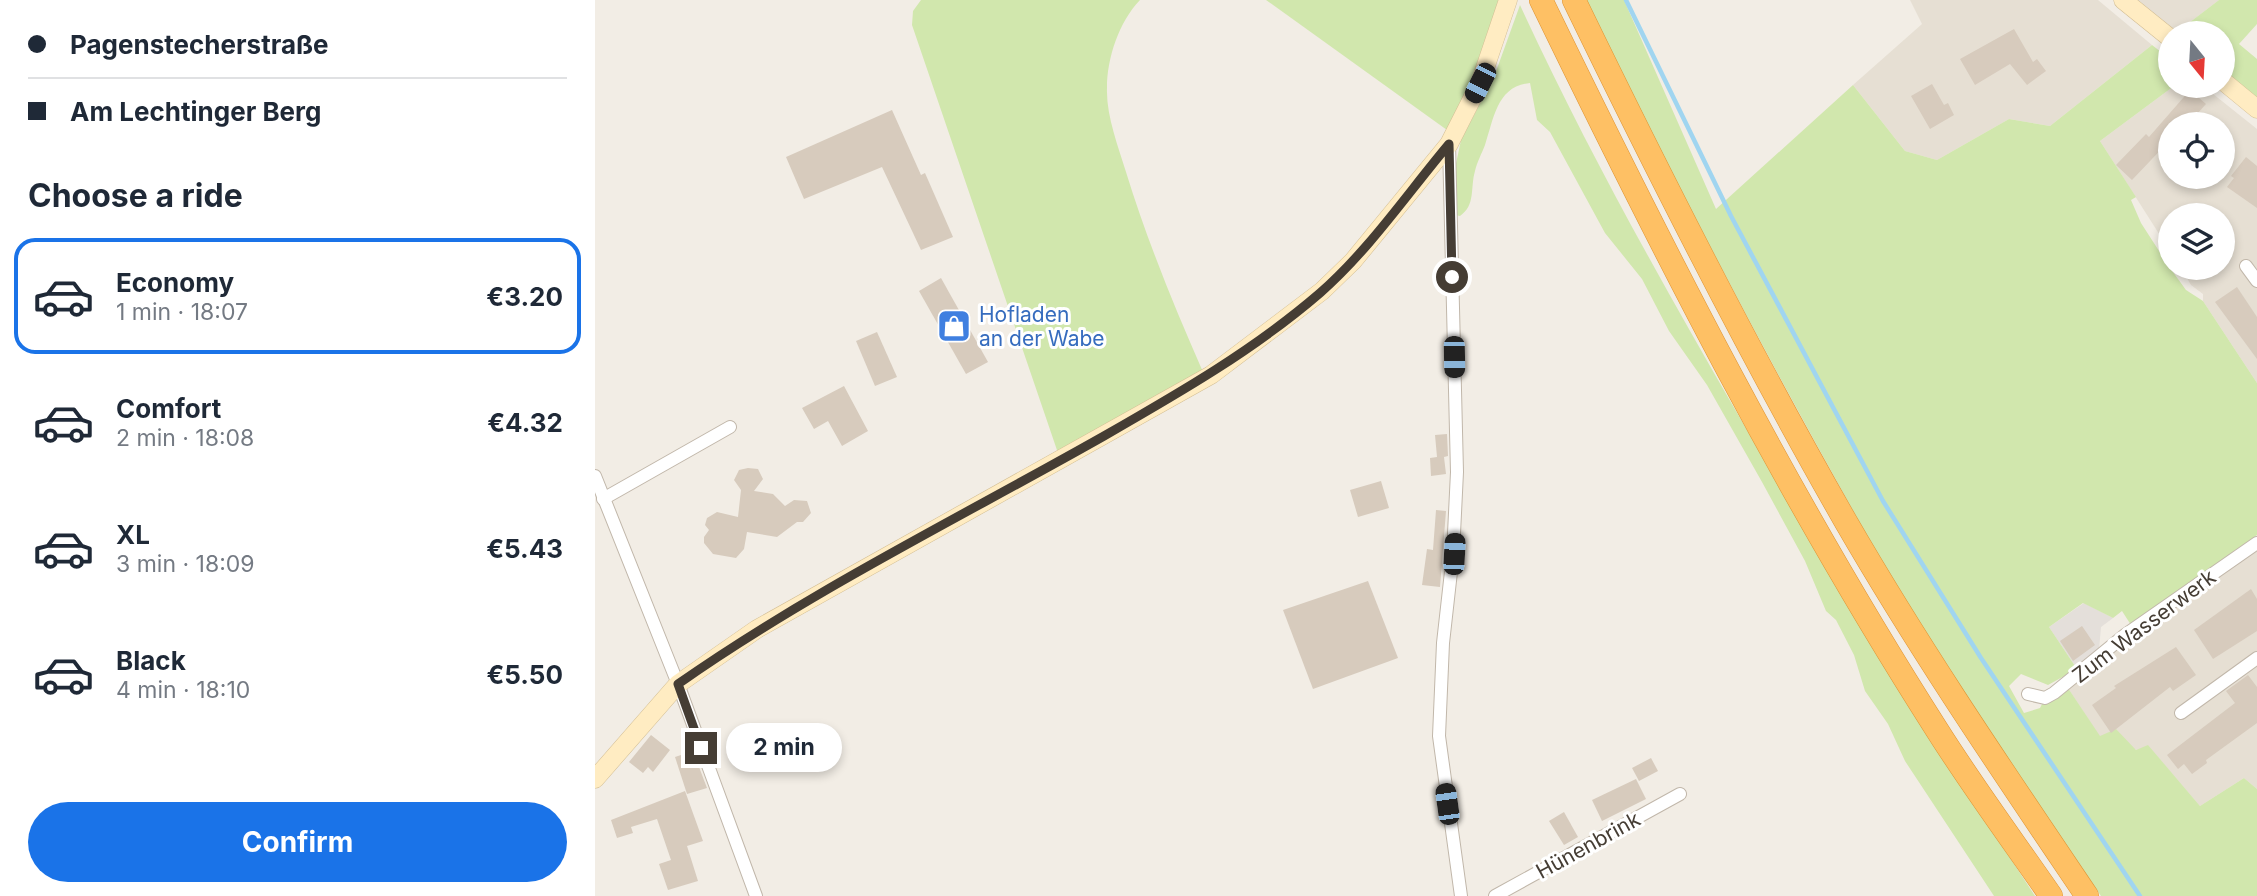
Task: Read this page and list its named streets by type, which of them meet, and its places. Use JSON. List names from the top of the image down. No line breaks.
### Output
{"streets":{"street":["Zum Wasserwerk","Hünenbrink"]},"places":{"shop":["Hofladen an der Wabe"]},"north":"bottom","page":{"banner":["Pagenstecherstraße","Am Lechtinger Berg"],"heading":"Choose a ride","list":[{"name":"Economy","note":"1 min · 18:07","value":"€3.20"},{"name":"Comfort","note":"2 min · 18:08","value":"€4.32"},{"name":"XL","note":"3 min · 18:09","value":"€5.43"},{"name":"Black","note":"4 min · 18:10","value":"€5.50"}],"bubble":"2 min","buttons":"Confirm"}}
